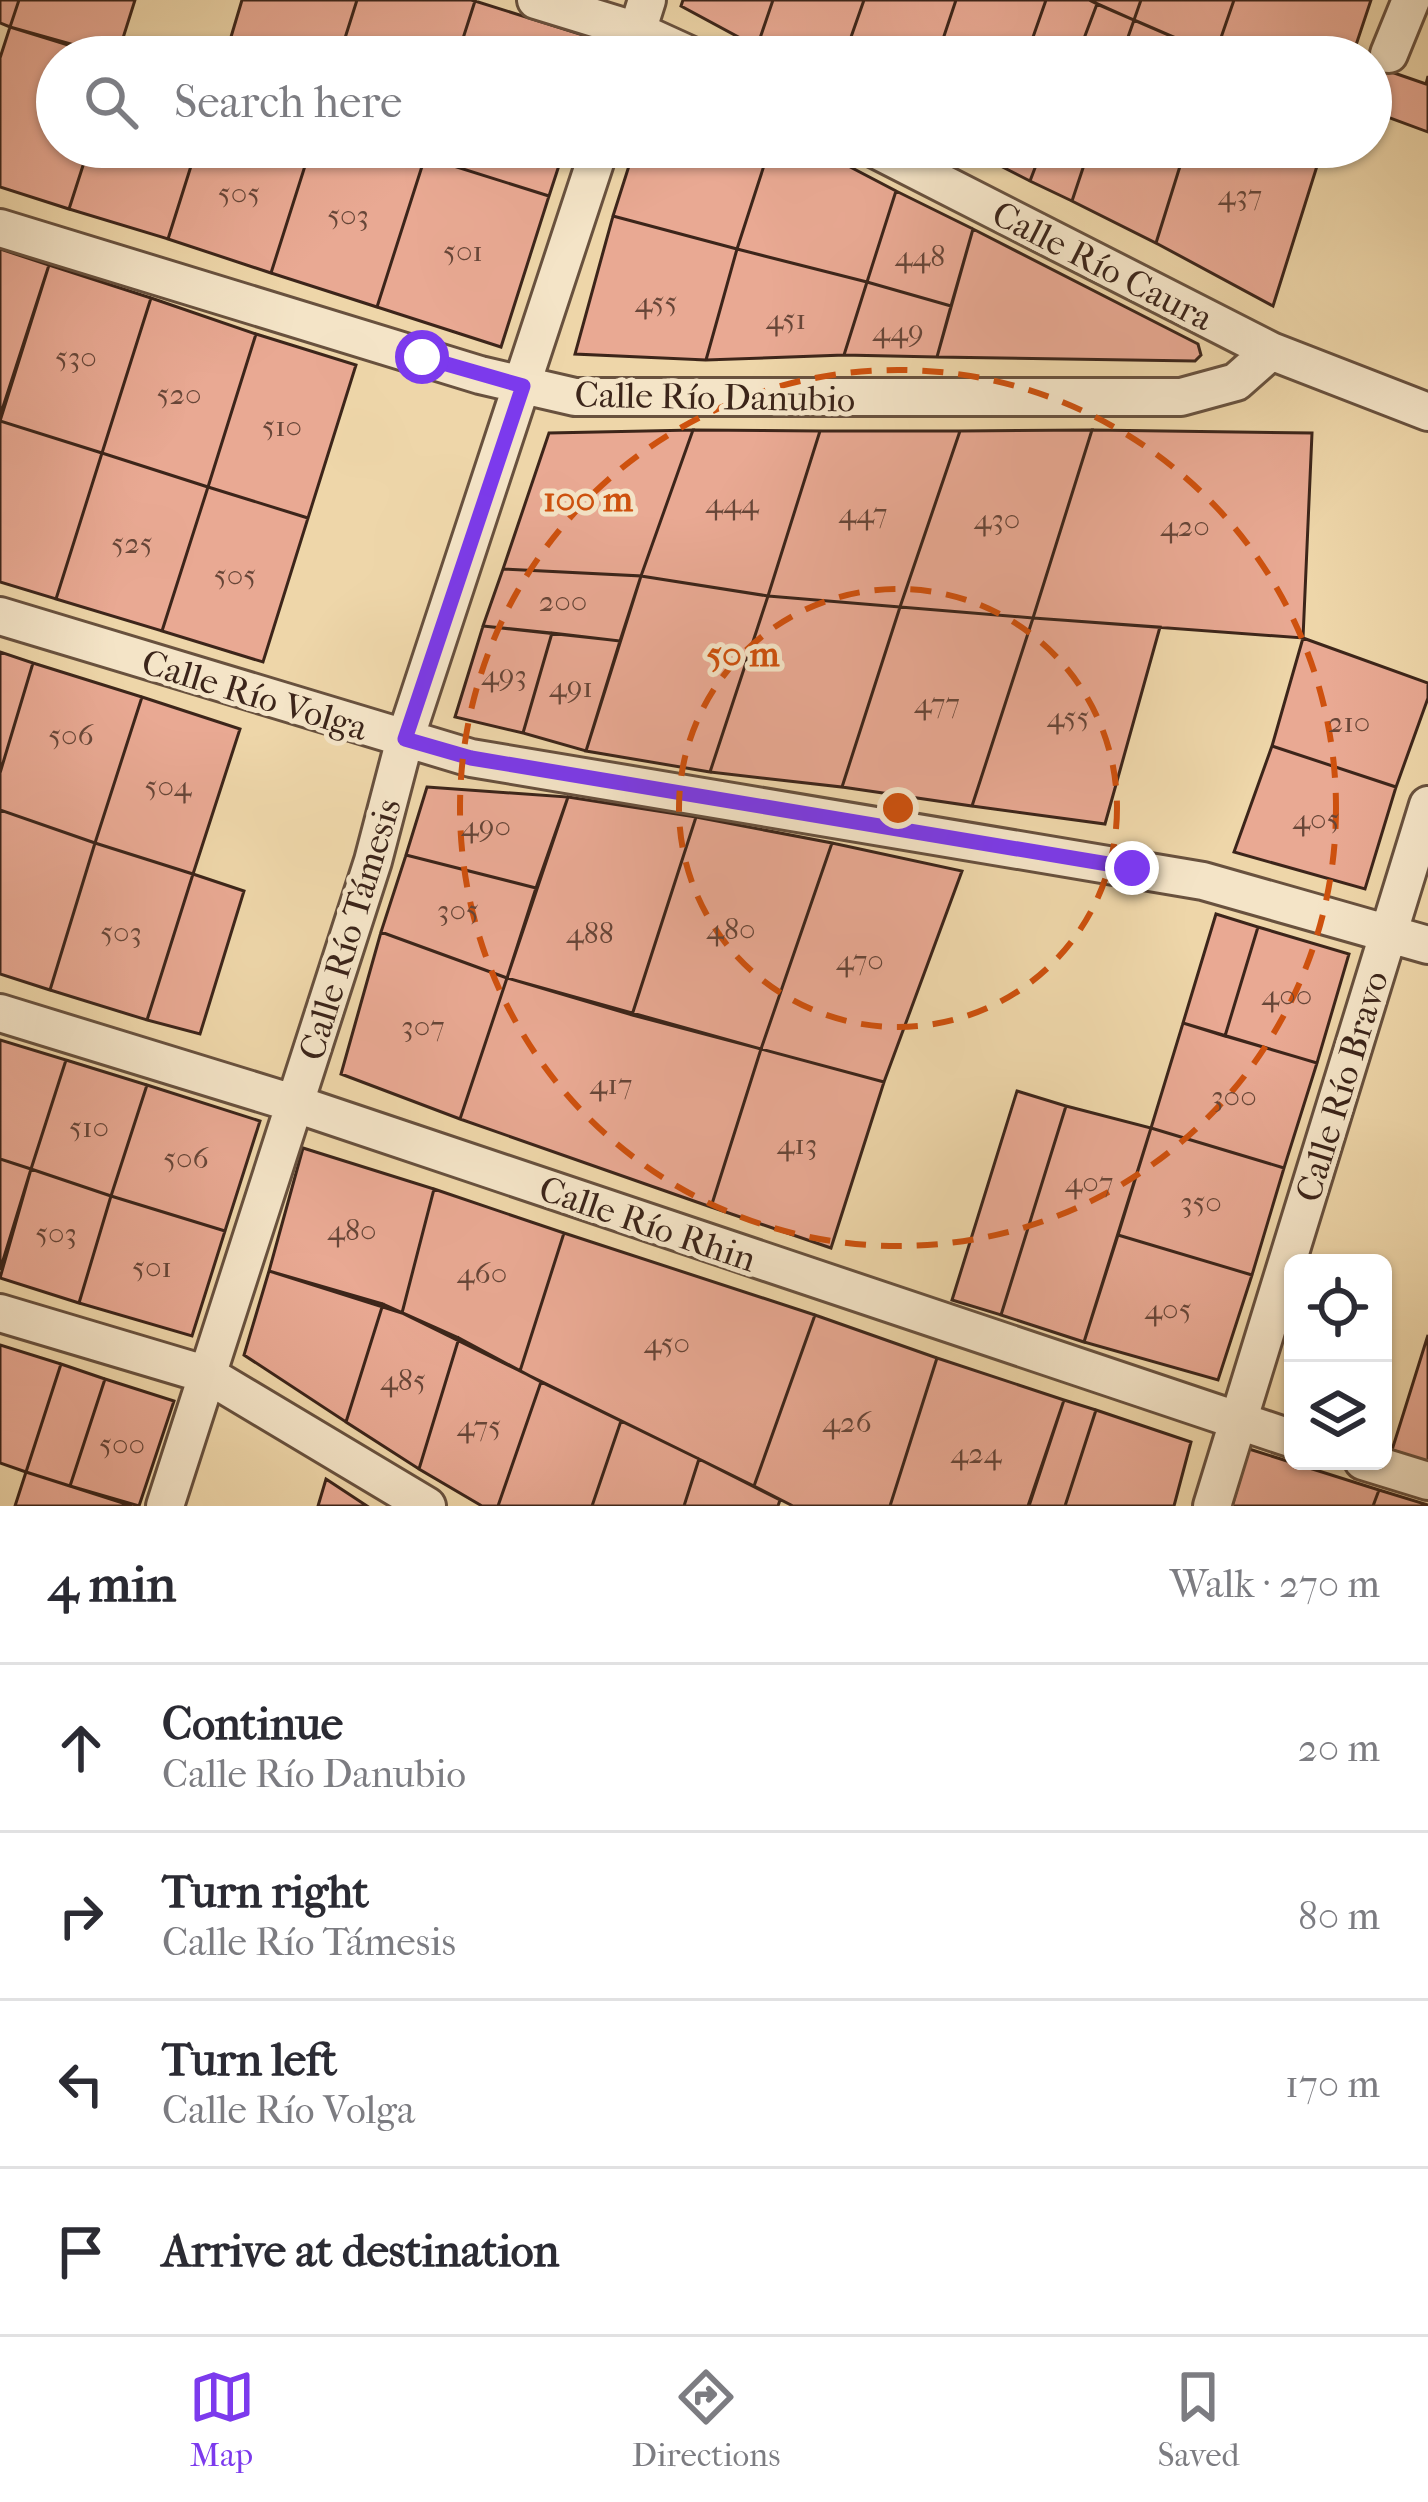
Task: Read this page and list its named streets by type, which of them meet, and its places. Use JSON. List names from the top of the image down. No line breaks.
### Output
{"streets":{"street":["Calle Río Caura","Calle Río Danubio","Calle Río Volga","Calle Río Támesis","Calle Río Bravo","Calle Río Rhin"]},"crossings":[["Calle Río Caura","Calle Río Danubio"],["Calle Río Danubio","Calle Río Támesis"],["Calle Río Volga","Calle Río Támesis"],["Calle Río Volga","Calle Río Bravo"],["Calle Río Támesis","Calle Río Rhin"],["Calle Río Bravo","Calle Río Rhin"]],"house_numbers":["505","437","503","501","448","455","451","449","530","520","510","444","447","430","420","525","505","200","493","491","477","455","210","506","504","405","490","305","480","503","488","470","400","307","417","300","510","413","506","407","350","480","503","501","460","405","450","485","426","475","500","424"],"page":{"search":"Search here","heading":["4 min","Walk · 270 m"],"list":[["Continue","Calle Río Danubio","20 m"],["Turn right","Calle Río Támesis","80 m"],["Turn left","Calle Río Volga","170 m"],"Arrive at destination"],"nav":["Map","Directions","Saved"]},"rings":["100 m","50 m"]}
